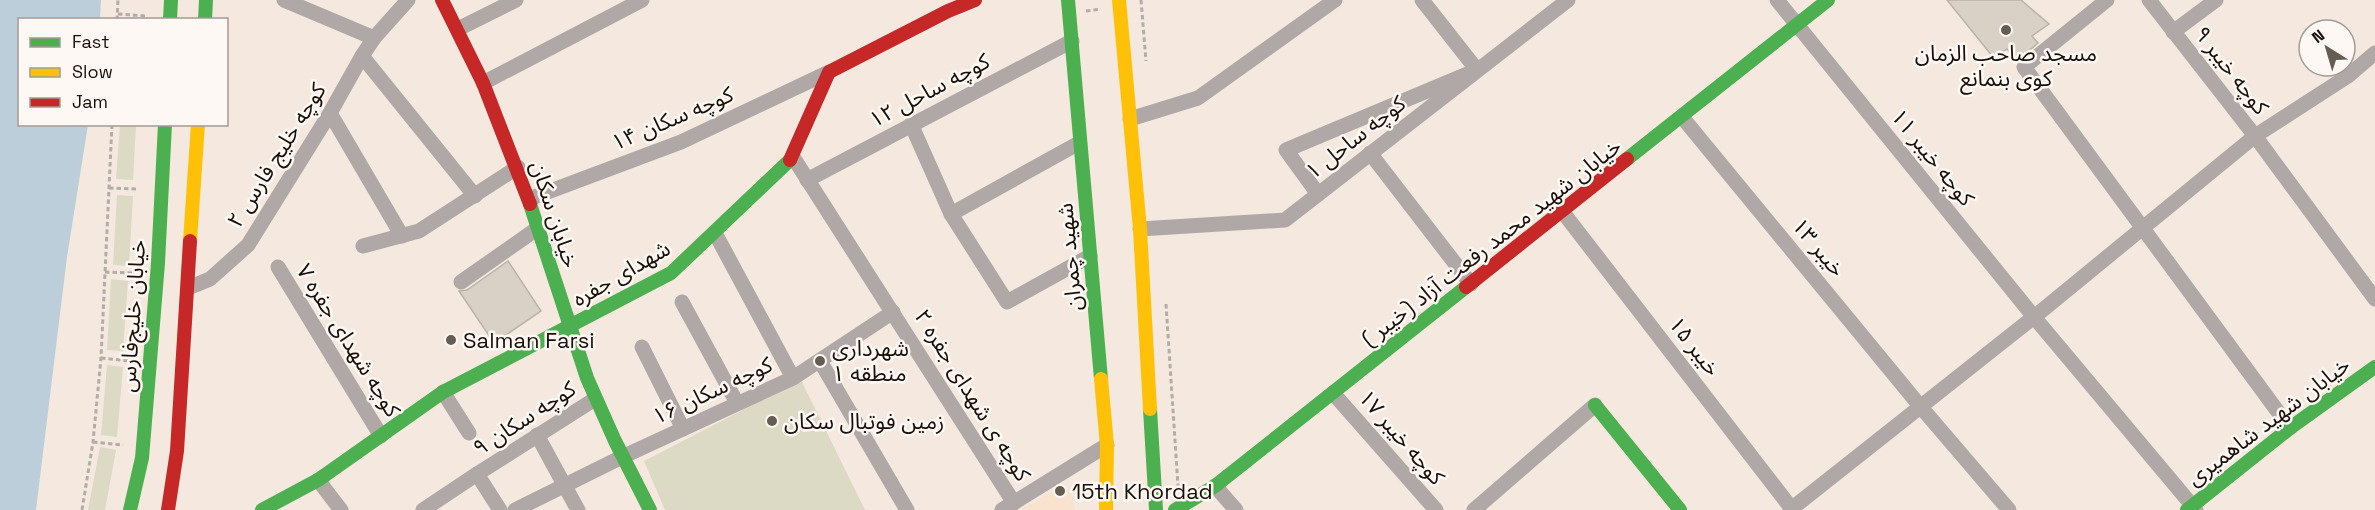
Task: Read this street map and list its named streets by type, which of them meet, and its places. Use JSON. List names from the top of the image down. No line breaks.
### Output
{"streets":{"street":["کوچه خیبر ۹","کوچه ساحل ۱۲","کوچه سکان ۱۴","کوچه ساحل ۱","کوچه خلیج فارس ۲","کوچه خیبر ۱۱","خیابان سکان","( خیبر) خیابان شهید محمد رفعت آزاد","خیبر ۱۳","شهید چمران","شهدای جفره","خیابان خلیج‌فارس","کوچه شهدای جفره ۷","خیبر ۱۵","کوچه سکان ۱۶","کوچه ی شهدای جفره ۲","کوچه سکان ۹","خیابان شهید شاهمیری","کوچه خیبر ۱۷"]},"crossings":[["کوچه ساحل ۱۲","شهید چمران"],["کوچه ساحل ۱۲","کوچه ی شهدای جفره ۲"],["کوچه سکان ۱۴","خیابان سکان"],["کوچه سکان ۱۴","شهدای جفره"],["کوچه خیبر ۱۱","( خیبر) خیابان شهید محمد رفعت آزاد"],["کوچه خیبر ۱۱","خیابان شهید شاهمیری"],["خیابان سکان","شهدای جفره"],["خیابان سکان","کوچه سکان ۱۶"],["خیابان سکان","کوچه سکان ۹"],["( خیبر) خیابان شهید محمد رفعت آزاد","خیبر ۱۳"],["( خیبر) خیابان شهید محمد رفعت آزاد","خیبر ۱۵"],["( خیبر) خیابان شهید محمد رفعت آزاد","کوچه خیبر ۱۷"],["شهدای جفره","کوچه شهدای جفره ۷"],["شهدای جفره","کوچه ی شهدای جفره ۲"],["کوچه سکان ۱۶","کوچه ی شهدای جفره ۲"]],"places":["مسجد صاحب الزمان کوی بنمانع","Salman Farsi","شهرداری منطقه ١","زمین فوتبال سکان","15th Khordad"],"legend":["Fast","Slow","Jam"],"north":"top left"}
